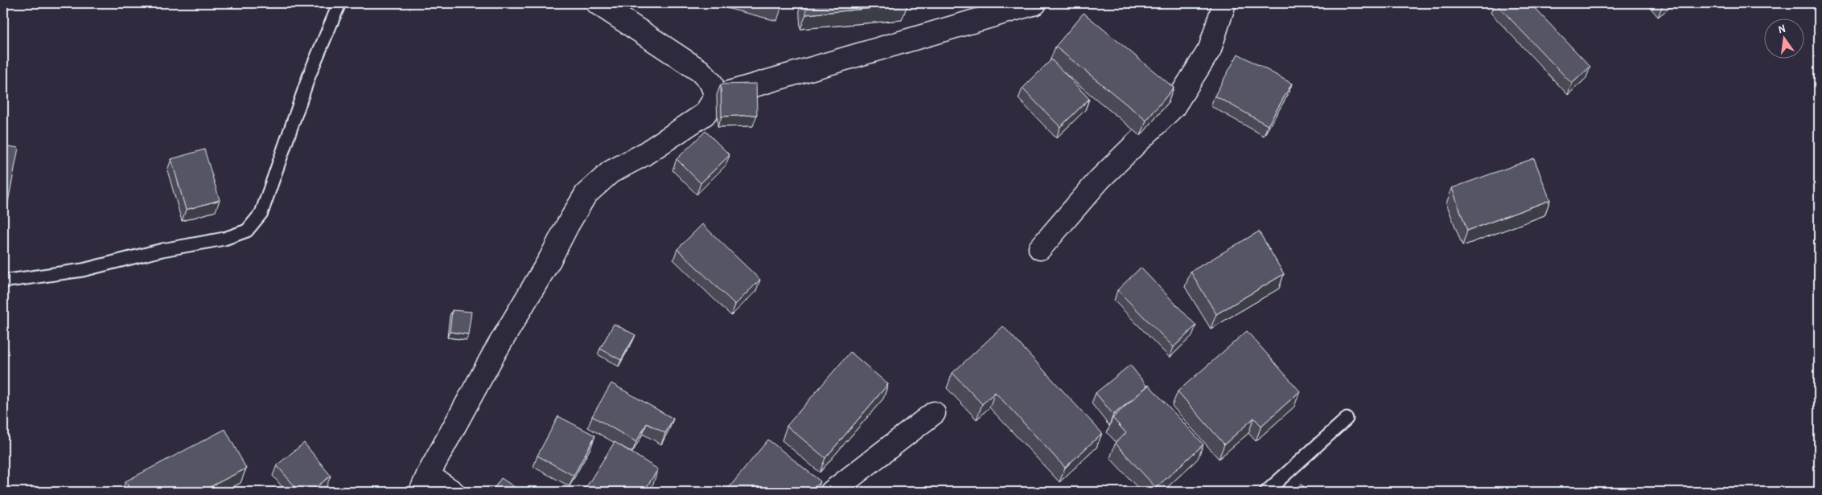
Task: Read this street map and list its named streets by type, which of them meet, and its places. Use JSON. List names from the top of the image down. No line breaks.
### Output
{"north":"top"}
